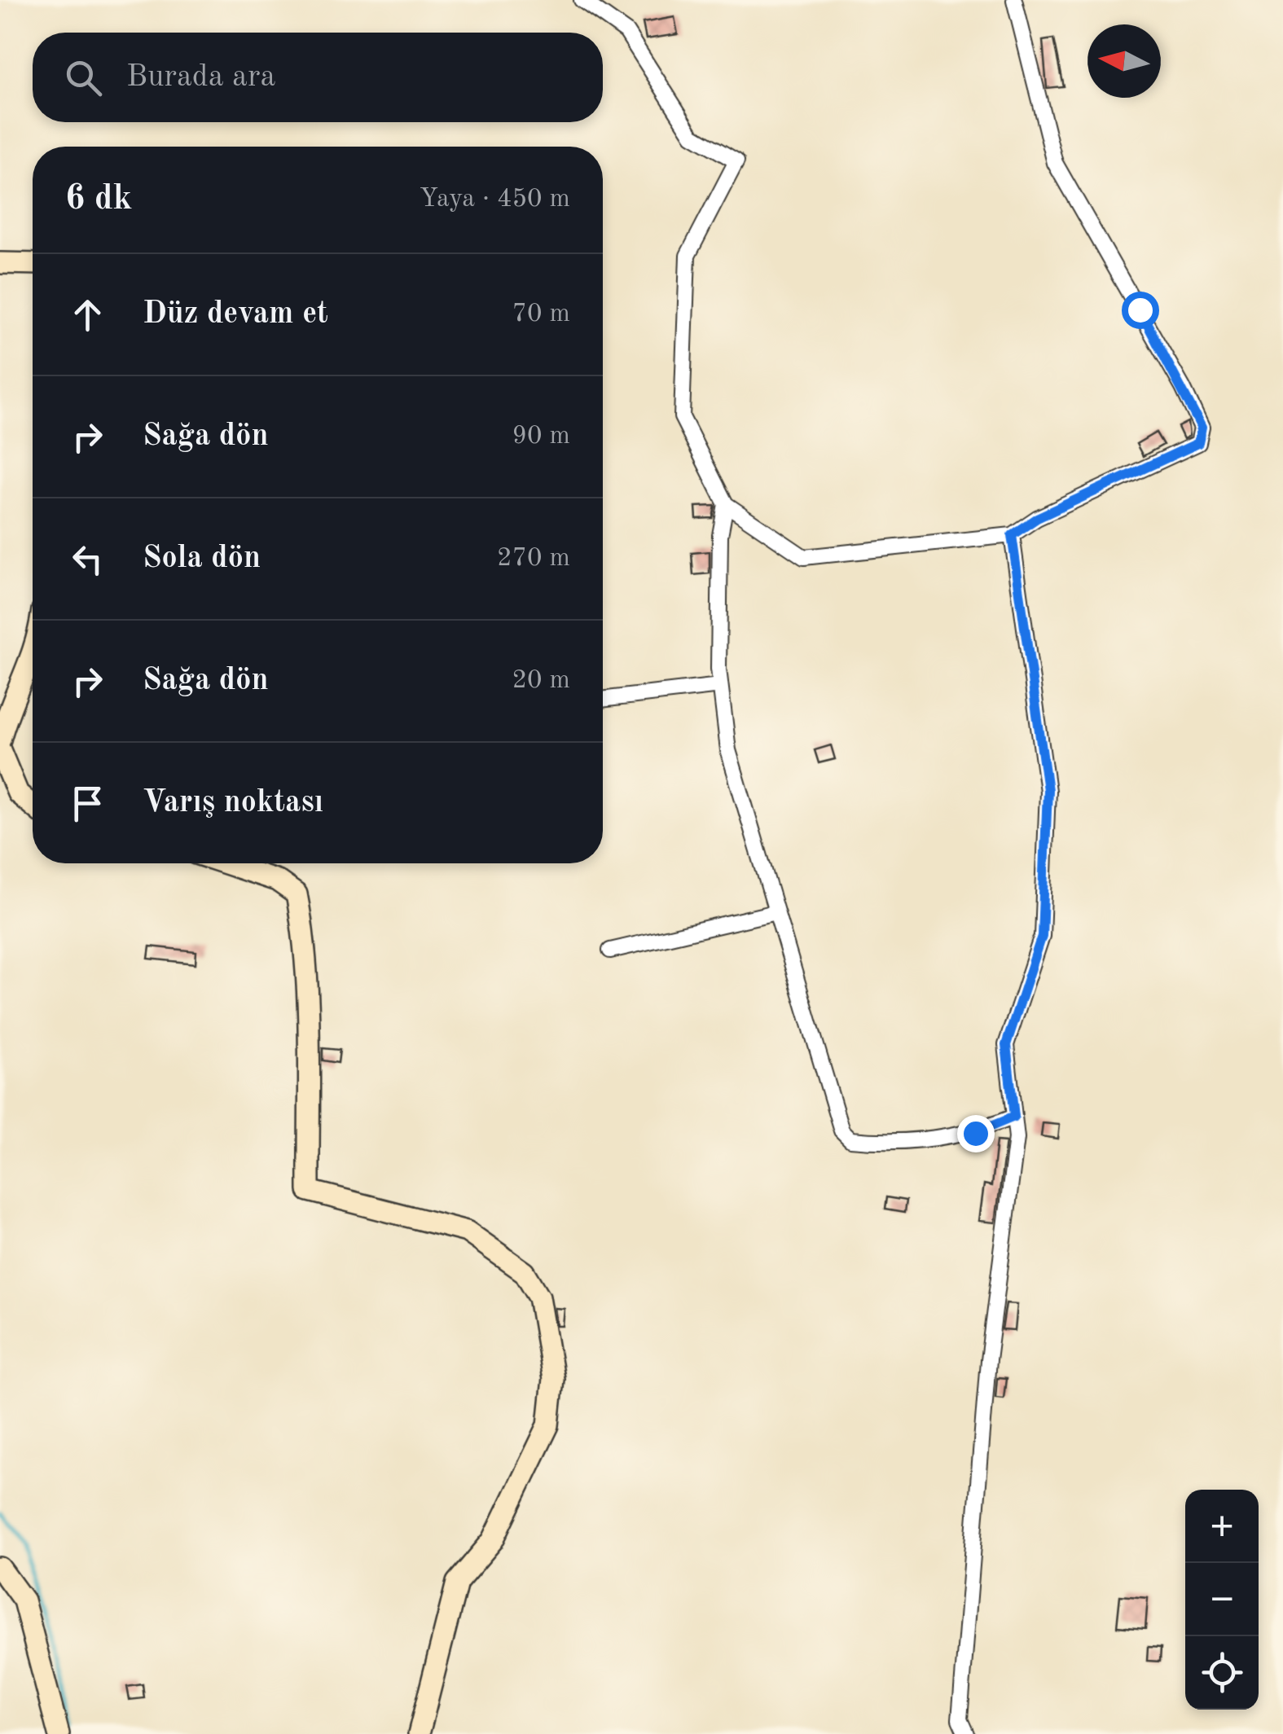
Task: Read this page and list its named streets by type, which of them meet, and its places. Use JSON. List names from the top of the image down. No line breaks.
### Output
{"north":"left","page":{"search":"Burada ara","heading":["6 dk","Yaya · 450 m"],"list":[["Düz devam et","70 m"],["Sağa dön","90 m"],["Sola dön","270 m"],["Sağa dön","20 m"],"Varış noktası"],"map_buttons":["+","−"]}}
